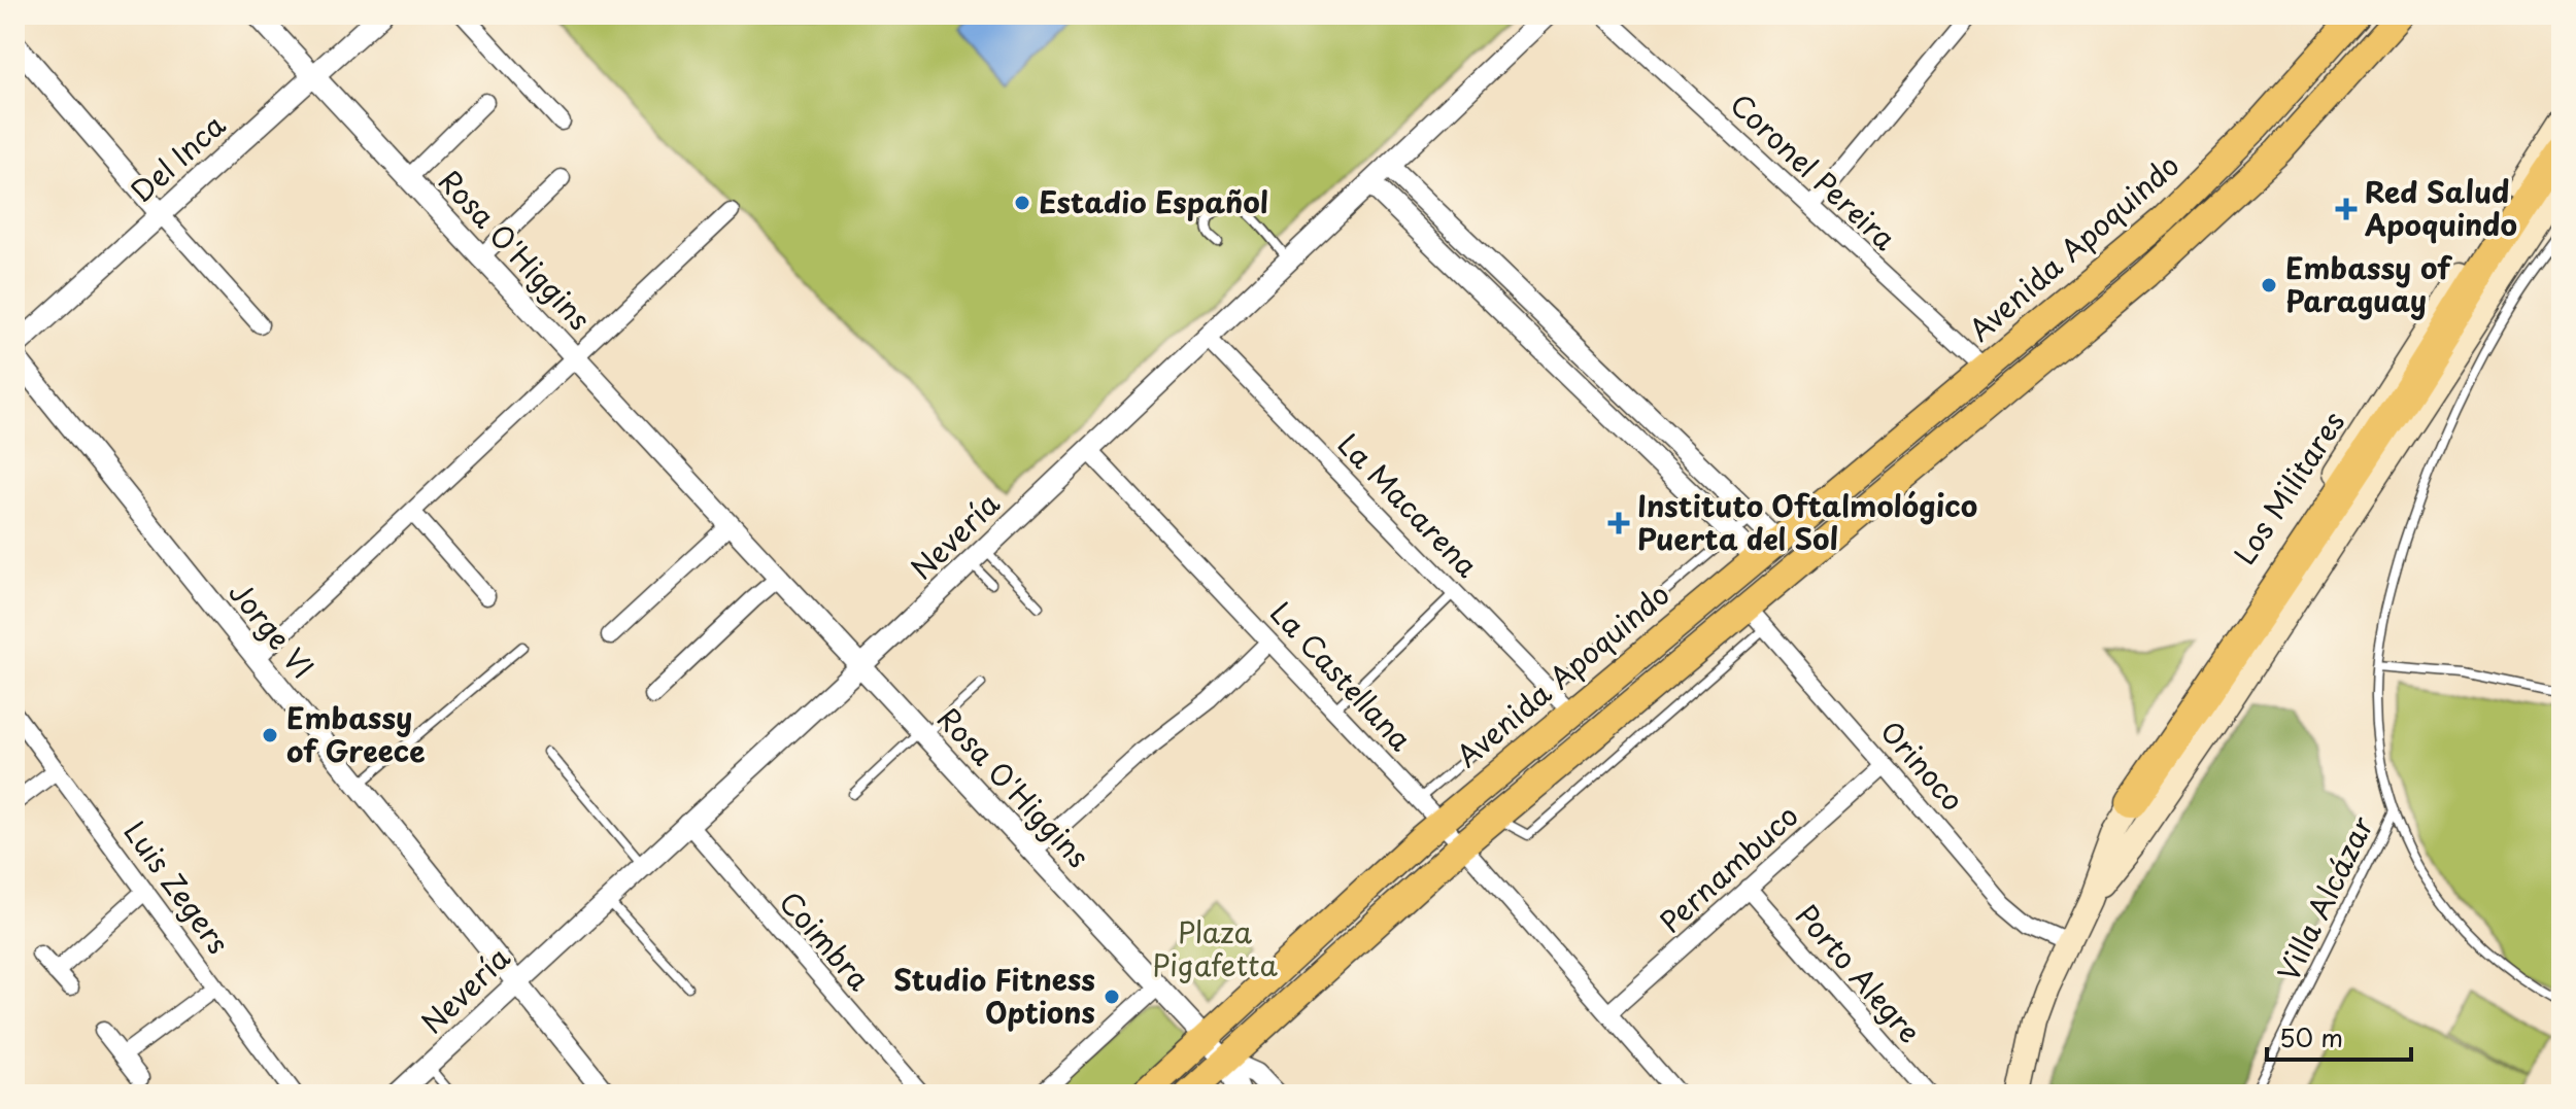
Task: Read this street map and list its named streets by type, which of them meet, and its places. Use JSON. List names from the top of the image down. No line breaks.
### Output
{"streets":{"main road":["Avenida Apoquindo","Los Militares"],"street":["Del Inca","Coronel Pereira","Rosa O'Higgins","La Macarena","Nevería","Jorge VI","La Castellana","Orinoco","Pernambuco","Luis Zegers","Coimbra","Porto Alegre"],"lane":["Villa Alcázar"]},"crossings":[["Del Inca","Rosa O'Higgins"],["Coronel Pereira","Avenida Apoquindo"],["Avenida Apoquindo","Rosa O'Higgins"],["Avenida Apoquindo","La Macarena"],["Avenida Apoquindo","La Castellana"],["Rosa O'Higgins","Nevería"],["Los Militares","Orinoco"],["La Macarena","Nevería"],["Nevería","Jorge VI"],["Nevería","La Castellana"],["Nevería","Coimbra"],["La Castellana","Pernambuco"],["Orinoco","Pernambuco"],["Pernambuco","Porto Alegre"]],"parks":["Plaza Pigafetta"],"places":{"other":["Estadio Español","Embassy of Paraguay","Embassy of Greece","Studio Fitness Options"],"health":["Red Salud Apoquindo","Instituto Oftalmológico Puerta del Sol"]},"scale_bar":"50 m"}
